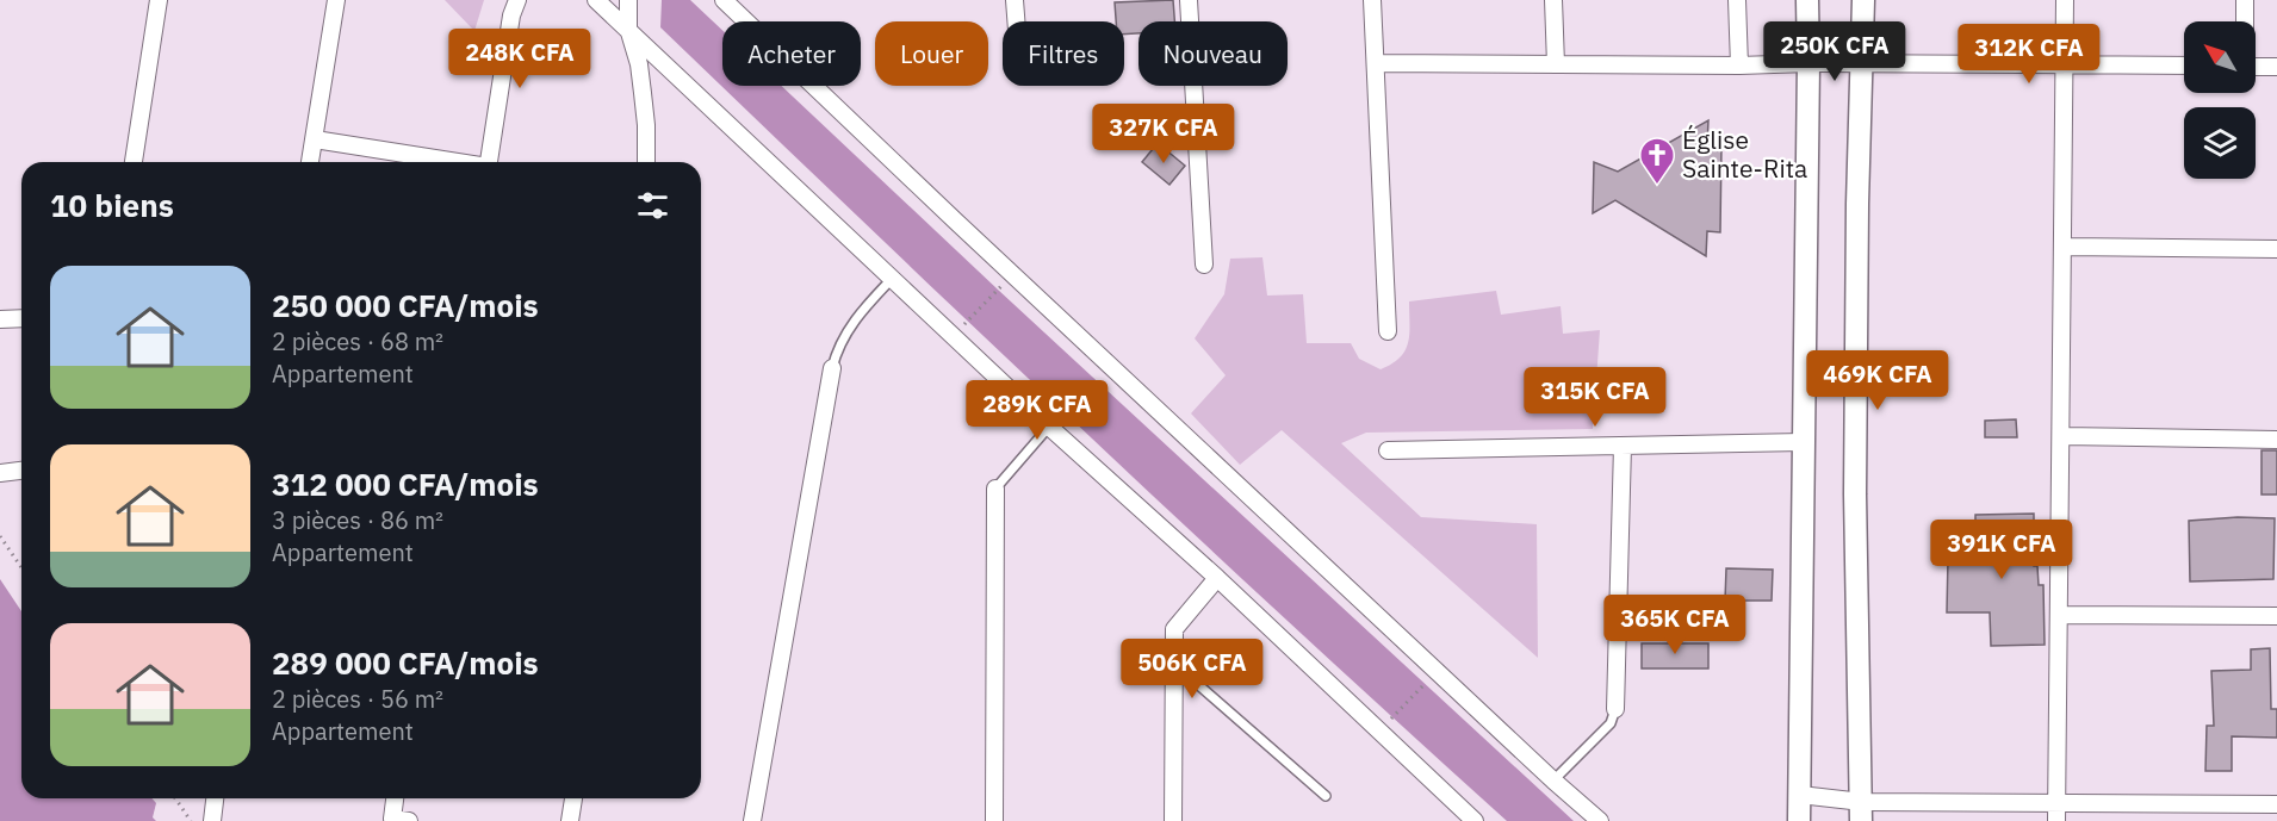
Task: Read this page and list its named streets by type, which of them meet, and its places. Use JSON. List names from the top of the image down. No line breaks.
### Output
{"places":{"church":["Église Sainte-Rita"]},"north":"top left","page":{"price":["250K CFA","312K CFA","248K CFA","327K CFA","469K CFA","315K CFA","289K CFA","391K CFA","365K CFA","506K CFA"],"chip":["Acheter","Louer","Filtres","Nouveau"],"heading":"10 biens","list":[{"name":"250 000 CFA/mois","note":"2 pièces · 68 m² · Appartement"},{"name":"312 000 CFA/mois","note":"3 pièces · 86 m² · Appartement"},{"name":"289 000 CFA/mois","note":"2 pièces · 56 m² · Appartement"}]}}
